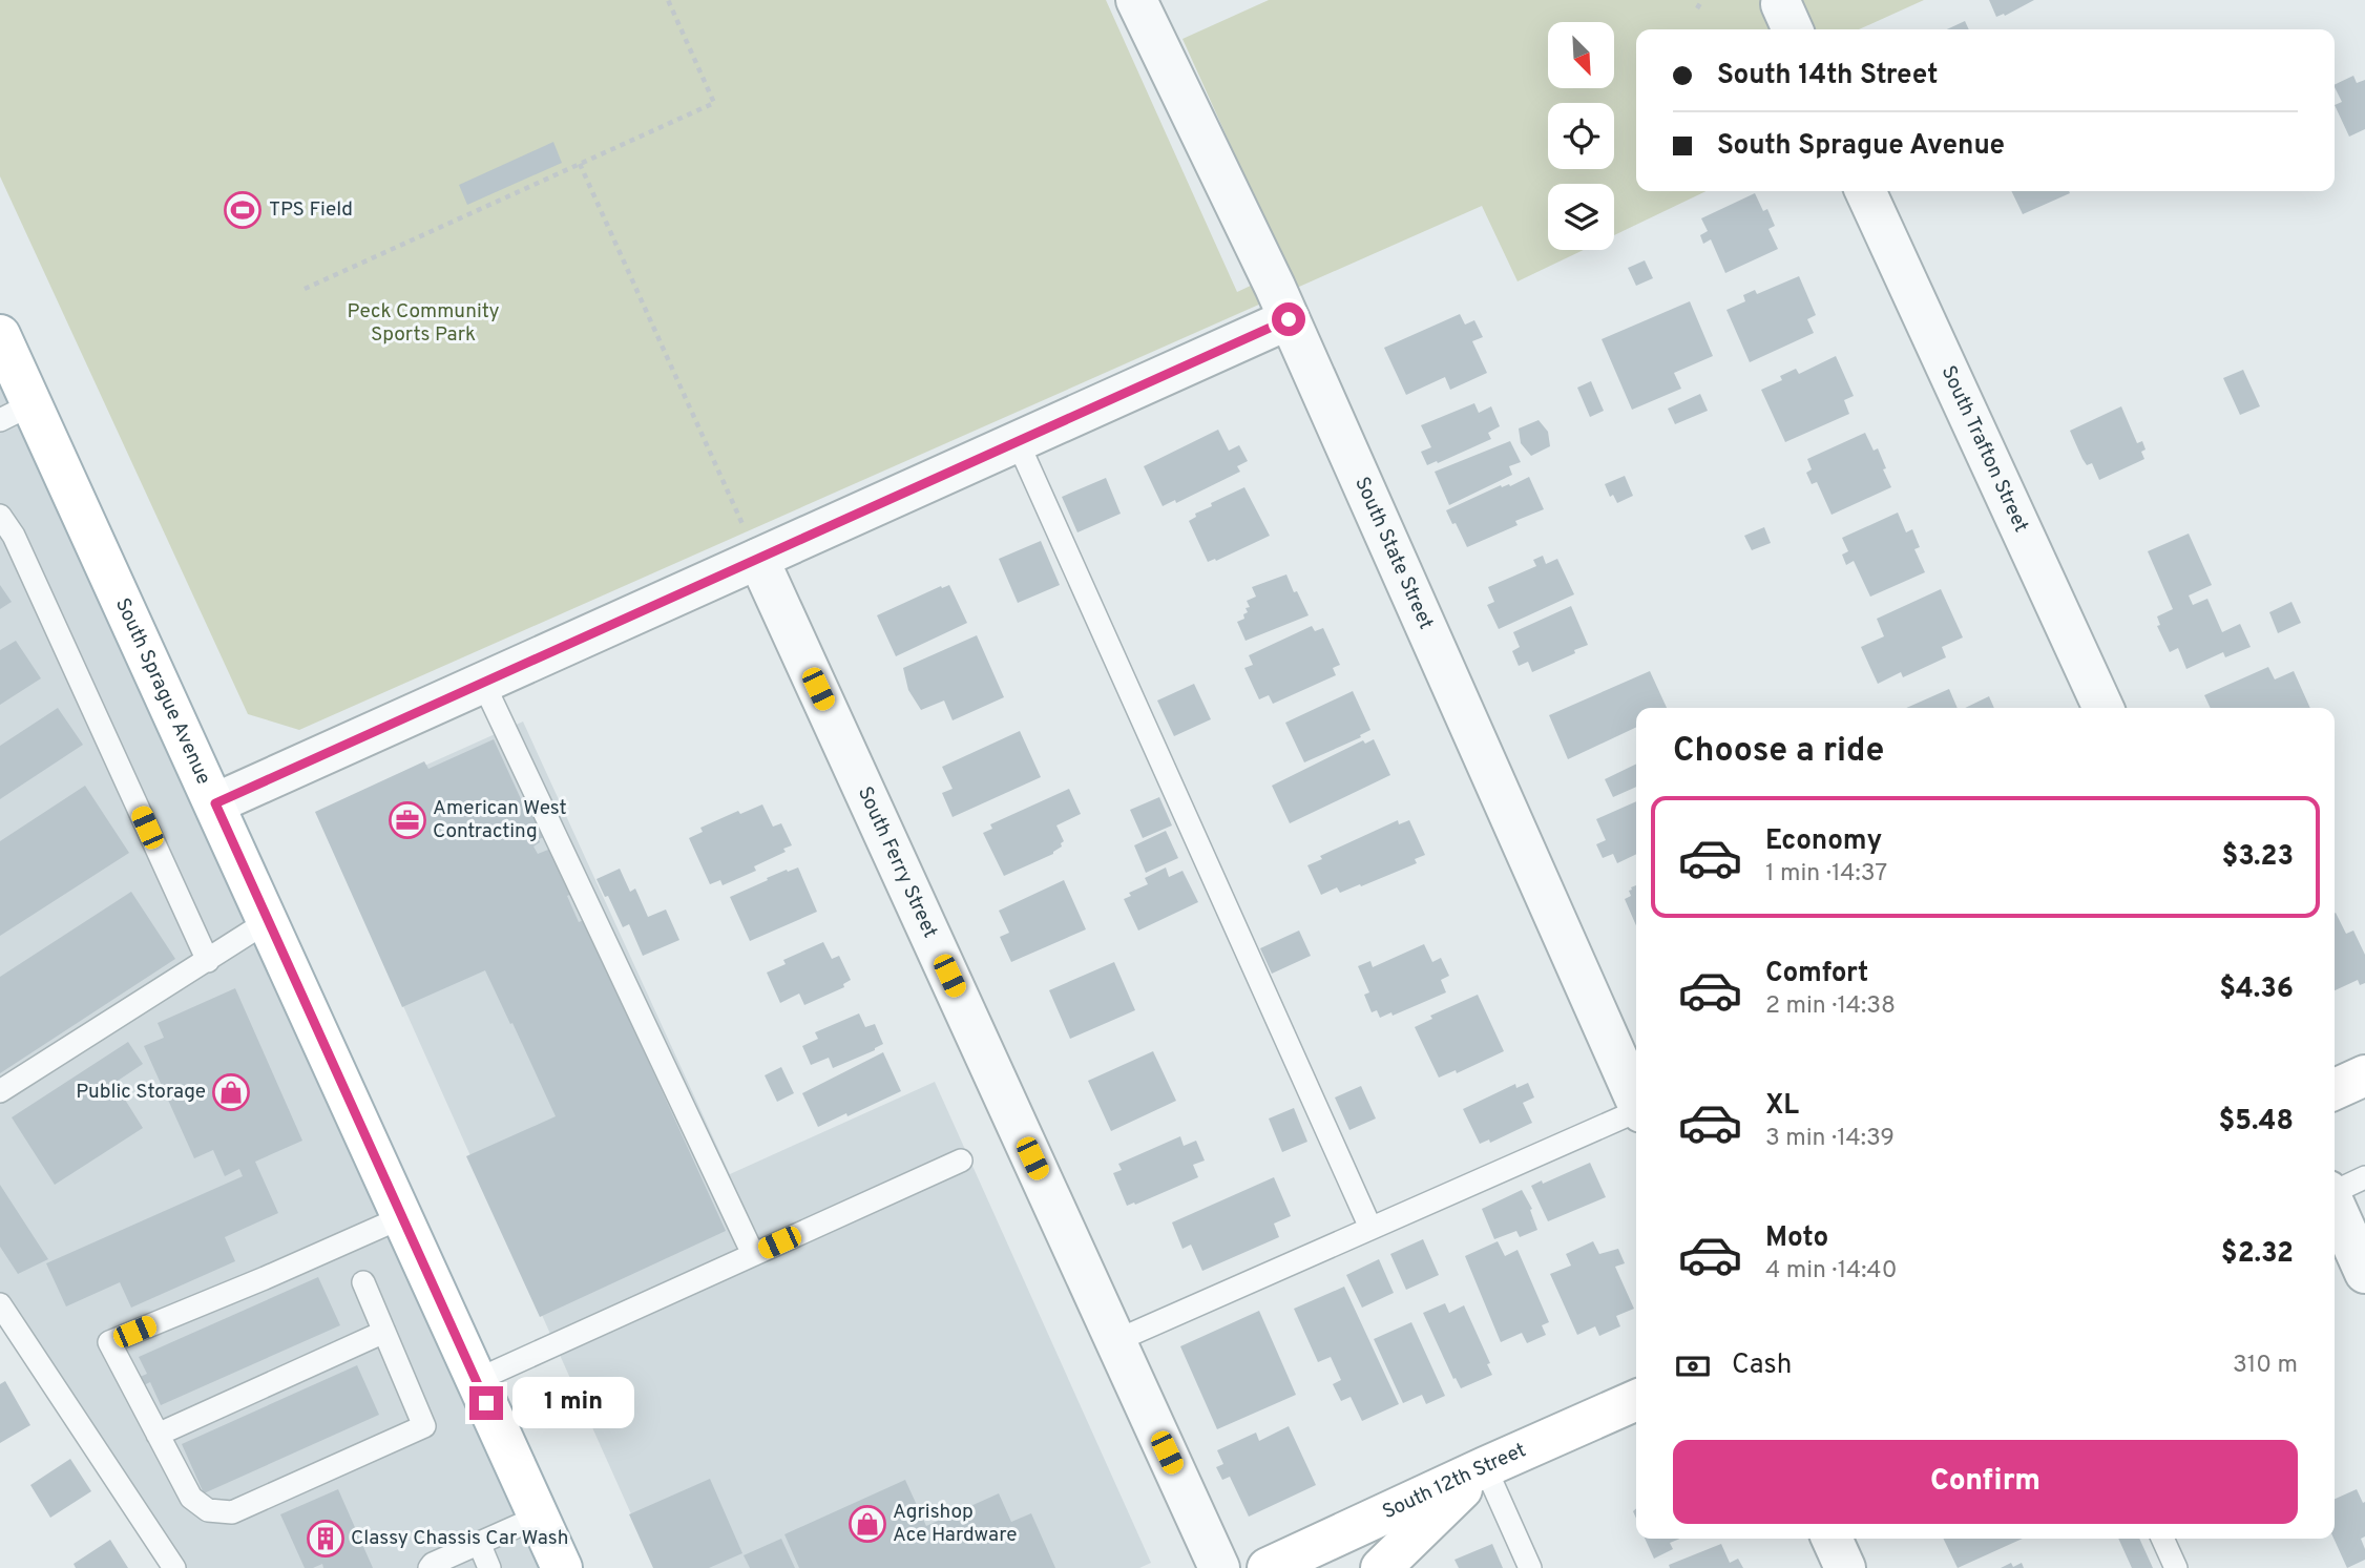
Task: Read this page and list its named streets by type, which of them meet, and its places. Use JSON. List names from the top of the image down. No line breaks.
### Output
{"streets":{"main road":["South Sprague Avenue","South 12th Street"],"street":["South Trafton Street","South State Street","South Ferry Street"]},"parks":["Peck Community Sports Park"],"places":{"sports":["TPS Field"],"office":["American West Contracting"],"shop":["Public Storage","Agrishop Ace Hardware"],"building":["Classy Chassis Car Wash"]},"north":"bottom right","page":{"banner":["South 14th Street","South Sprague Avenue"],"heading":"Choose a ride","list":[{"name":"Economy","note":"1 min · 14:37","value":"$3.23"},{"name":"Comfort","note":"2 min · 14:38","value":"$4.36"},{"name":"XL","note":"3 min · 14:39","value":"$5.48"},{"name":"Moto","note":"4 min · 14:40","value":"$2.32"}],"pay":["Cash","310 m"],"bubble":"1 min","buttons":"Confirm"}}
